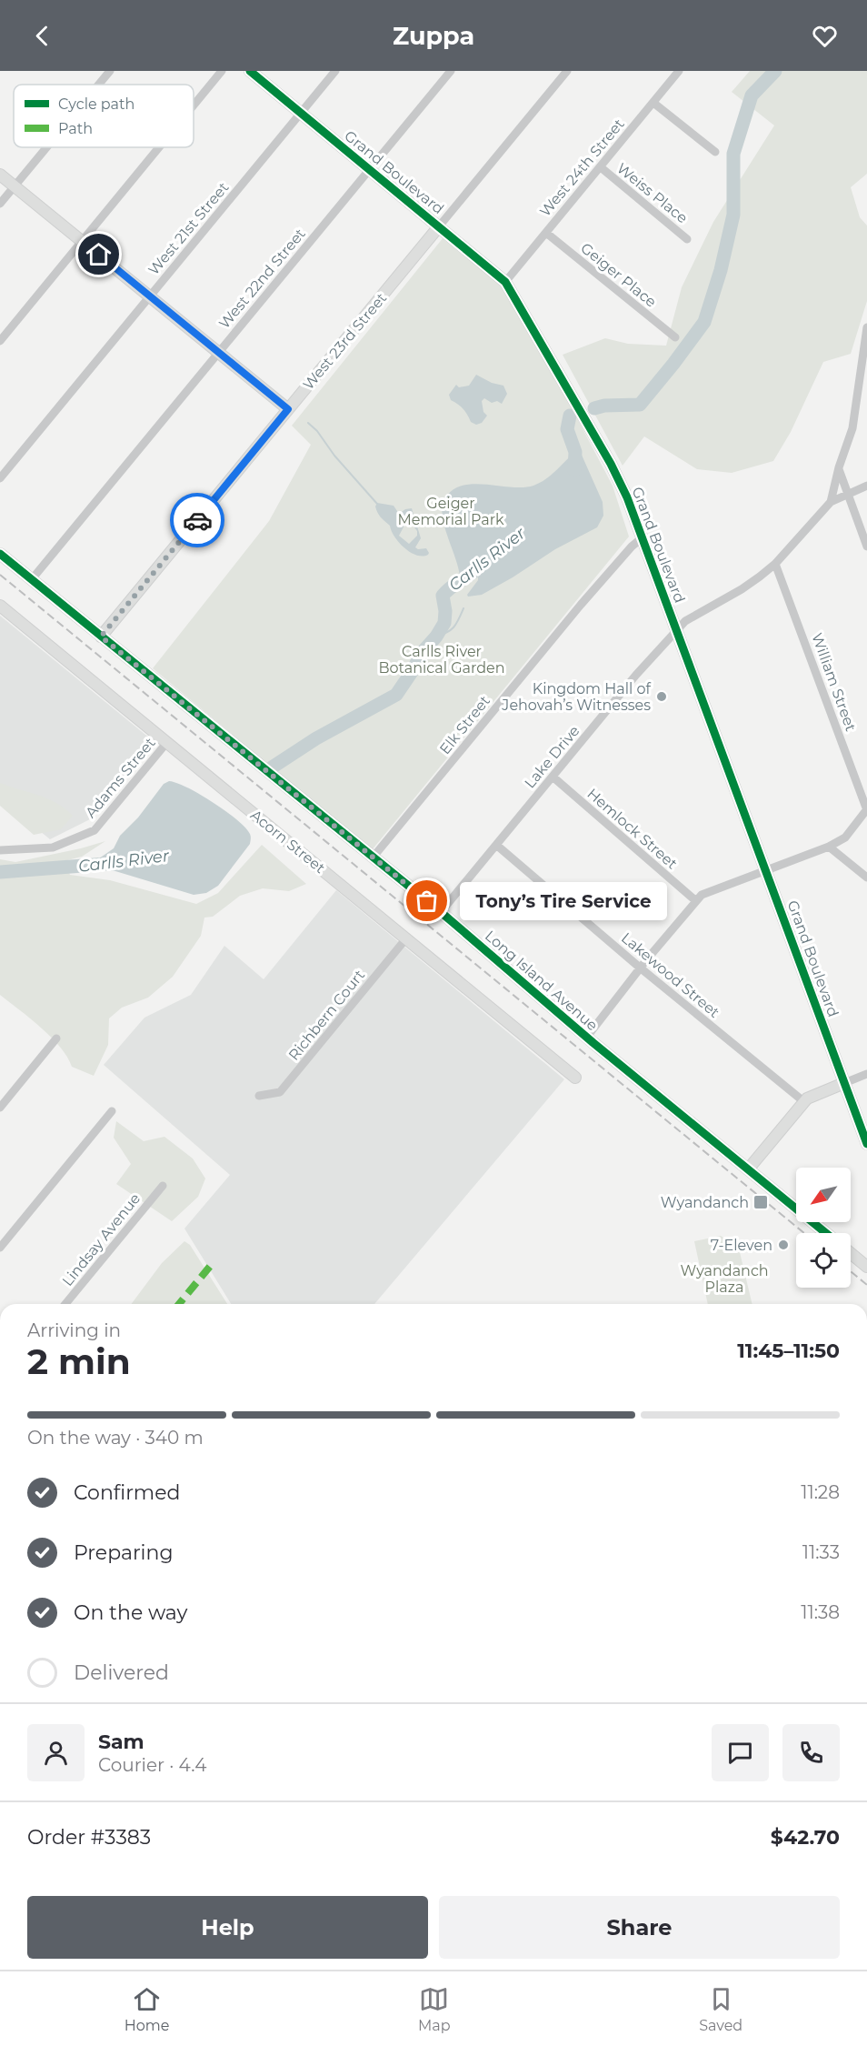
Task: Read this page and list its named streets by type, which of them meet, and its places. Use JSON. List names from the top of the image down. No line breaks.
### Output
{"streets":{"street":["West 24th Street","Grand Boulevard","Weiss Place","West 21st Street","Geiger Place","West 22nd Street","West 23rd Street","William Street","Elk Street","Lake Drive","Adams Street","Hemlock Street","Acorn Street","Lakewood Street","Long Island Avenue","Richbern Court","Lindsay Avenue"]},"crossings":[["West 24th Street","Grand Boulevard"],["West 24th Street","Weiss Place"],["West 24th Street","Geiger Place"],["Grand Boulevard","West 21st Street"],["Grand Boulevard","West 22nd Street"],["Grand Boulevard","West 23rd Street"],["Grand Boulevard","Elk Street"],["Grand Boulevard","Lake Drive"],["West 22nd Street","Long Island Avenue"],["West 23rd Street","Long Island Avenue"],["William Street","Lake Drive"],["Elk Street","Long Island Avenue"],["Lake Drive","Hemlock Street"],["Lake Drive","Lakewood Street"],["Lake Drive","Long Island Avenue"],["Adams Street","Acorn Street"],["Acorn Street","Richbern Court"]],"water":["Carlls River"],"parks":["Geiger Memorial Park","Carlls River Botanical Garden","Wyandanch Plaza"],"places":{"other":["Kingdom Hall of Jehovah’s Witnesses","Tony’s Tire Service","7-Eleven"],"transit":["Wyandanch"]},"legend":["Cycle path","Path"],"north":"bottom left","page":{"header":"Zuppa","bubble":"Tony’s Tire Service","heading":["2 min","Arriving in","11:45–11:50"],"panel":["Sam","Courier · 4.4","Order #3383","$42.70"],"bar":"On the way · 340 m","list":[["Confirmed","11:28"],["Preparing","11:33"],["On the way","11:38"],"Delivered"],"buttons":["Help","Share"],"tabs":["Home","Map","Saved"]}}
